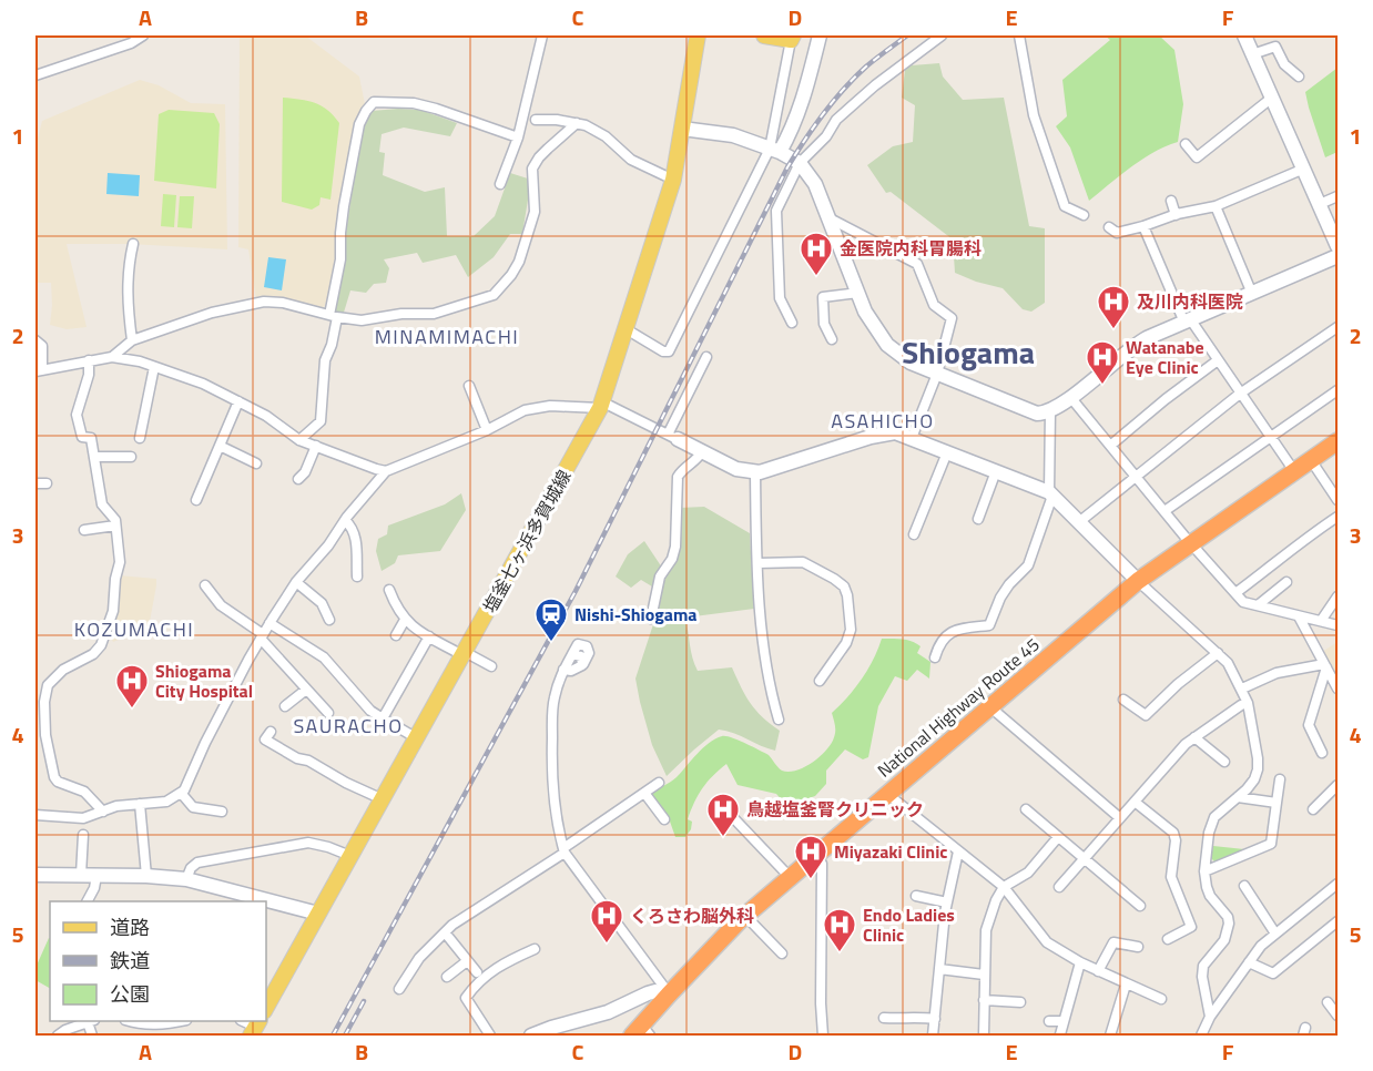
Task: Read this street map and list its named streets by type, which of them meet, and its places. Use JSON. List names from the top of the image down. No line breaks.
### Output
{"streets":{"highway":["National Highway Route 45"],"main road":["塩釜七ヶ浜多賀城線"]},"districts":["MINAMIMACHI","Shiogama","ASAHICHO","KOZUMACHI","SAURACHO"],"places":{"hospital":["金医院内科胃腸科","及川内科医院","Watanabe Eye Clinic","Shiogama City Hospital","鳥越塩釜腎クリニック","Miyazaki Clinic","くろさわ脳外科","Endo Ladies Clinic"],"station":["Nishi-Shiogama"]},"legend":["道路","鉄道","公園"],"grid":{"columns":["A","B","C","D","E","F"],"rows":["1","2","3","4","5"]}}
